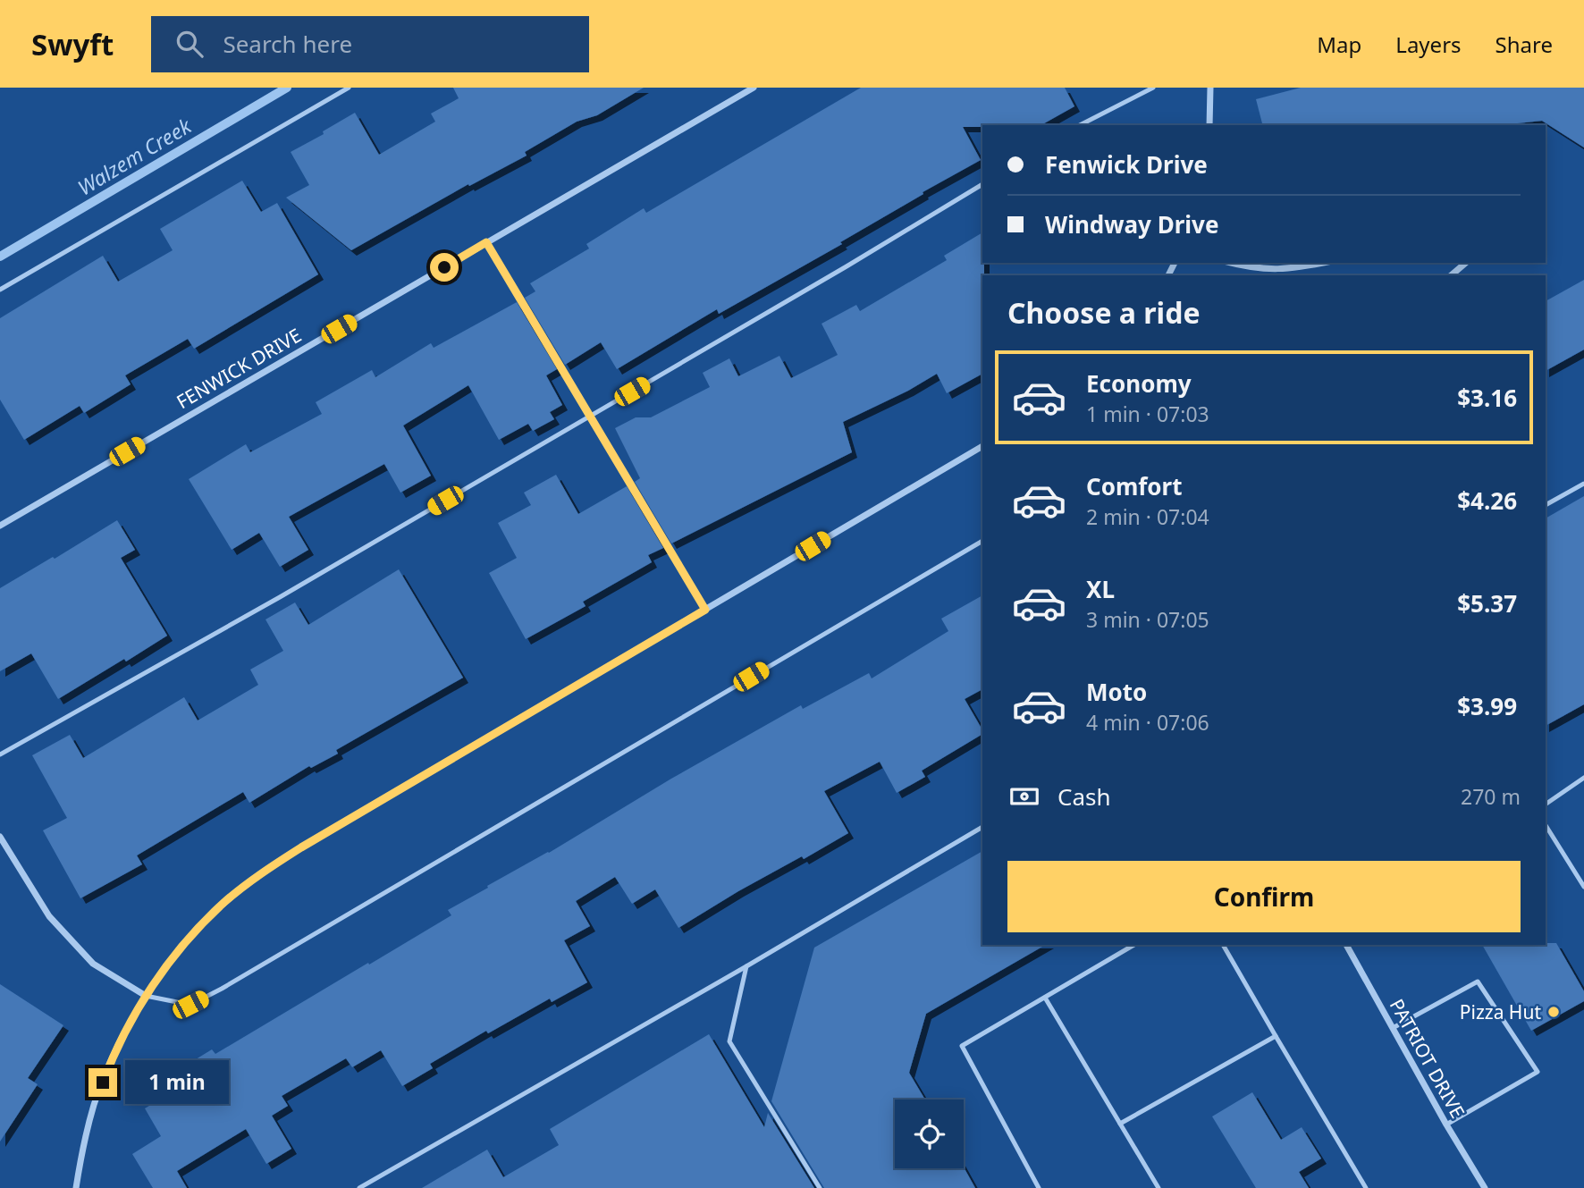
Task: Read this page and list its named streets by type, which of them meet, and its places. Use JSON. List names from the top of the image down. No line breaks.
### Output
{"streets":{"street":["FENWICK DRIVE","PATRIOT DRIVE"]},"water":["Walzem Creek"],"places":["Pizza Hut"],"page":{"header":"Swyft","search":"Search here","nav":["Map","Layers","Share"],"banner":["Fenwick Drive","Windway Drive"],"heading":"Choose a ride","list":[{"name":"Economy","note":"1 min · 07:03","value":"$3.16"},{"name":"Comfort","note":"2 min · 07:04","value":"$4.26"},{"name":"XL","note":"3 min · 07:05","value":"$5.37"},{"name":"Moto","note":"4 min · 07:06","value":"$3.99"}],"pay":["Cash","270 m"],"buttons":"Confirm","bubble":"1 min"}}
